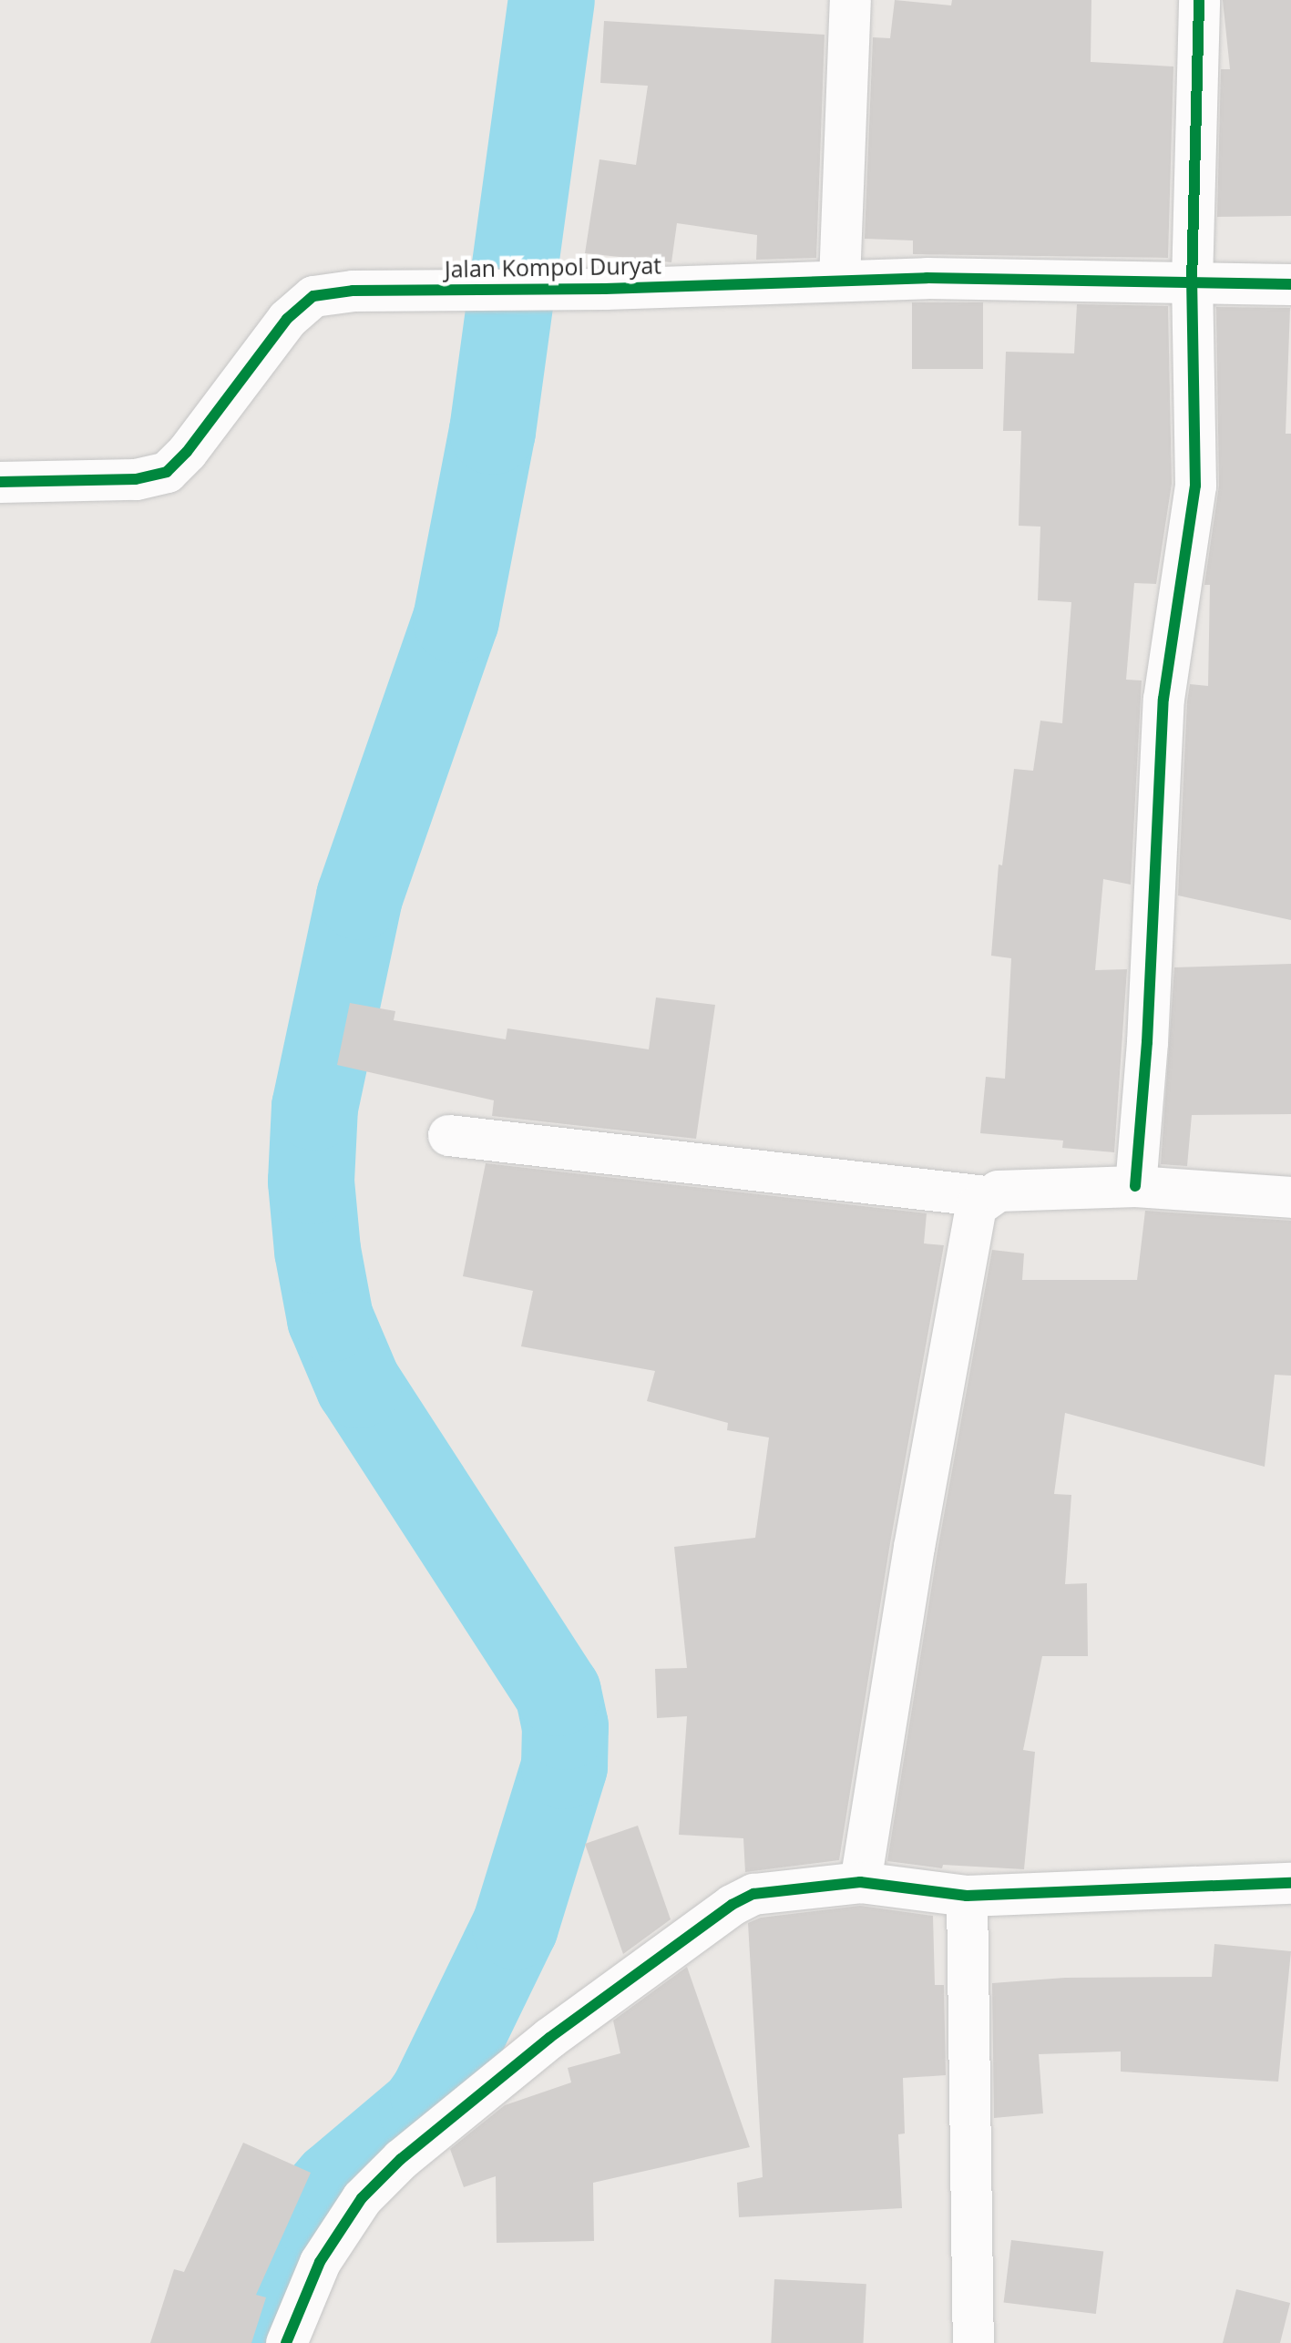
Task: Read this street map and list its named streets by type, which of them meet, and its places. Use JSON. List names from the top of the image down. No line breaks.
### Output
{"streets":{"street":["Jalan Kompol Duryat"]}}
